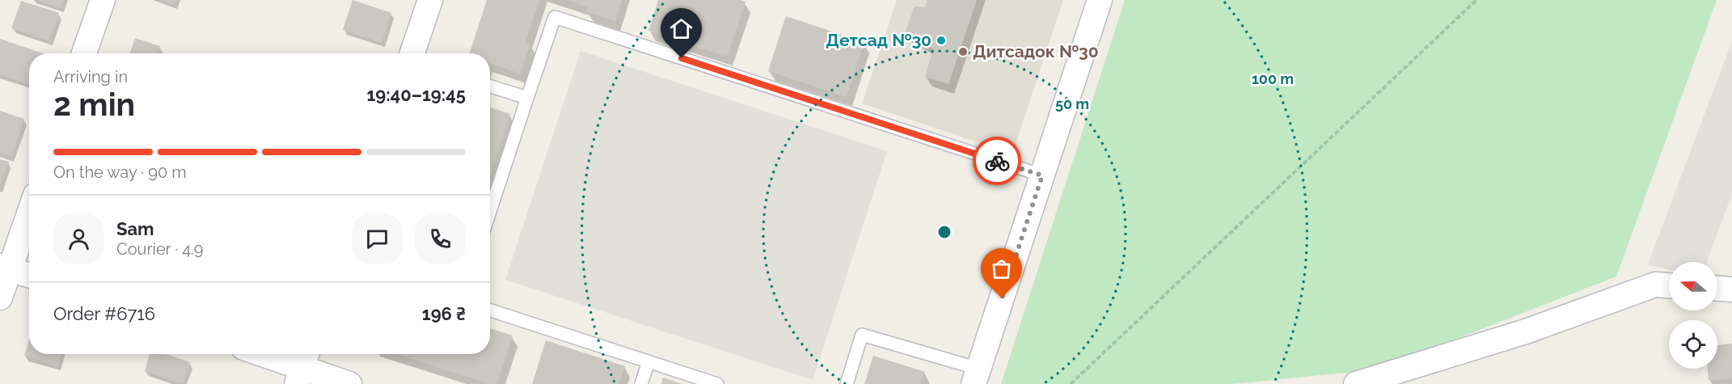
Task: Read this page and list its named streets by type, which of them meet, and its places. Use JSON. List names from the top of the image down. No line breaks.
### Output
{"places":["Детсад №30","Дитсадок №30"],"north":"left","page":{"heading":["2 min","Arriving in","19:40–19:45"],"panel":["Sam","Courier · 4.9","Order #6716","196 ₴"],"bar":"On the way · 90 m"},"rings":["100 m","50 m"]}
